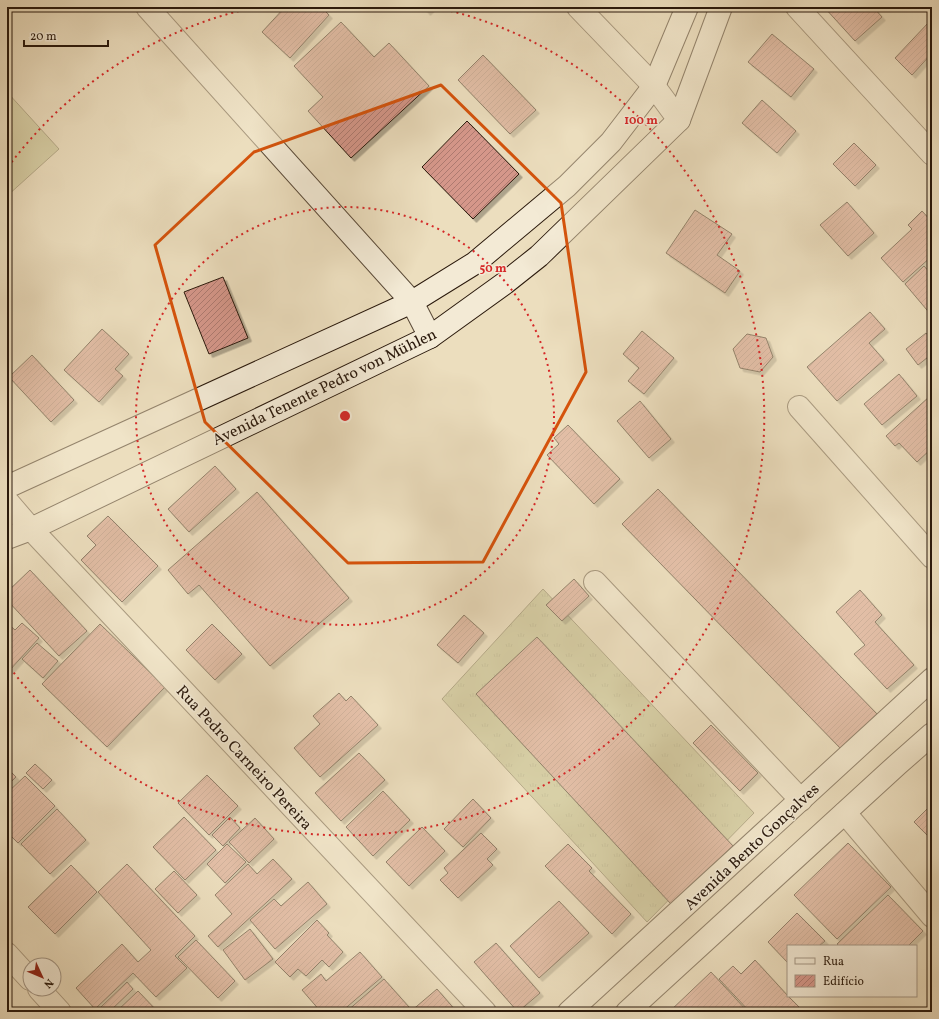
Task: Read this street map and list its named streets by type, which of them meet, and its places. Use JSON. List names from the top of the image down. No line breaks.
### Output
{"streets":{"main road":["Avenida Tenente Pedro von Mühlen","Rua Pedro Carneiro Pereira","Avenida Bento Gonçalves"]},"crossings":[["Avenida Tenente Pedro von Mühlen","Rua Pedro Carneiro Pereira"]],"legend":["Rua","Edifício"],"scale_bar":"20 m","north":"bottom right","rings":["100 m","50 m"]}
